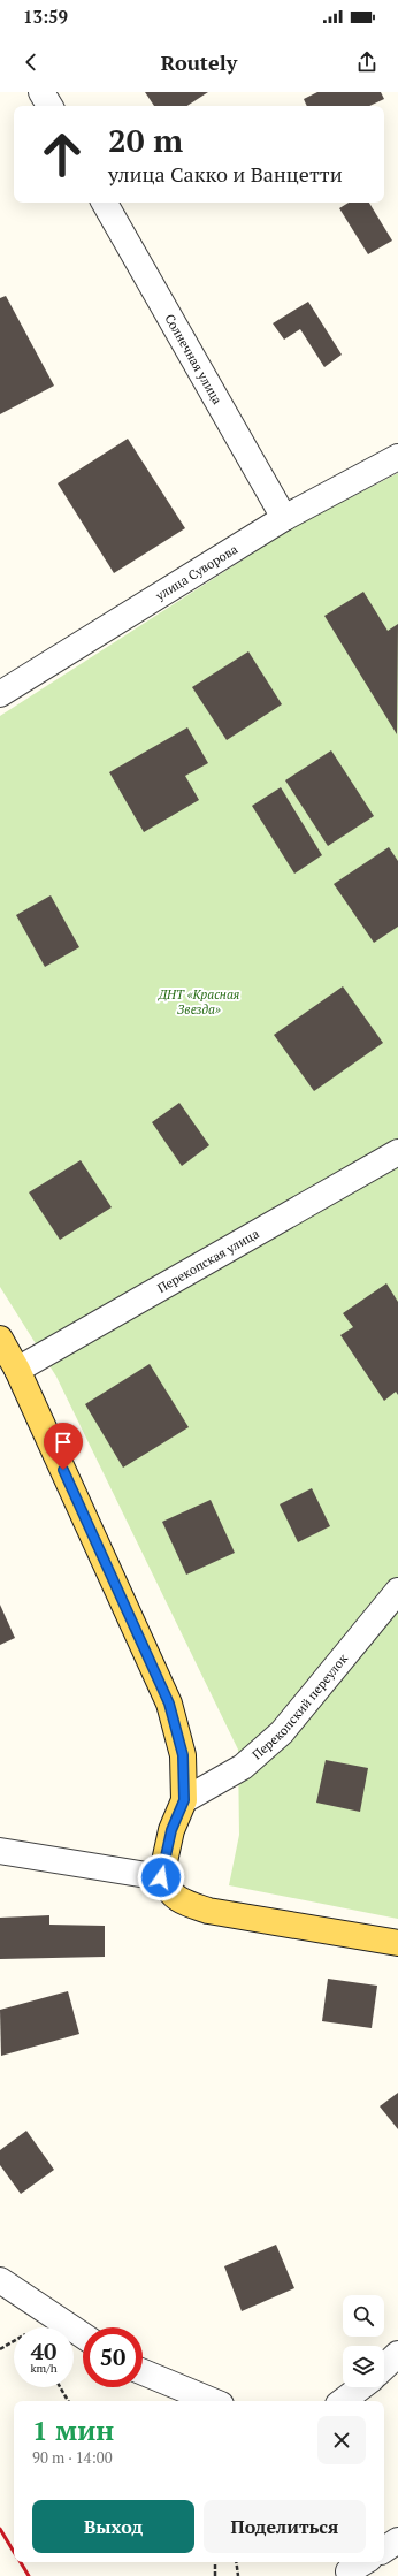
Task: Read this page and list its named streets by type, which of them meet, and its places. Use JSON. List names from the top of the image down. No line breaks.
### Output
{"streets":{"street":["Солнечная улица","улица Суворова","Перекопская улица","Перекопский переулок"]},"crossings":[["Солнечная улица","улица Суворова"]],"parks":["ДНТ «Красная Звезда»"],"page":{"status":"13:59","header":"Routely","turn":["20 m","улица Сакко и Ванцетти"],"speed":"40 km/h","limit":"50","heading":["1 мин","90 m · 14:00"],"buttons":["Выход","Поделиться"]}}
